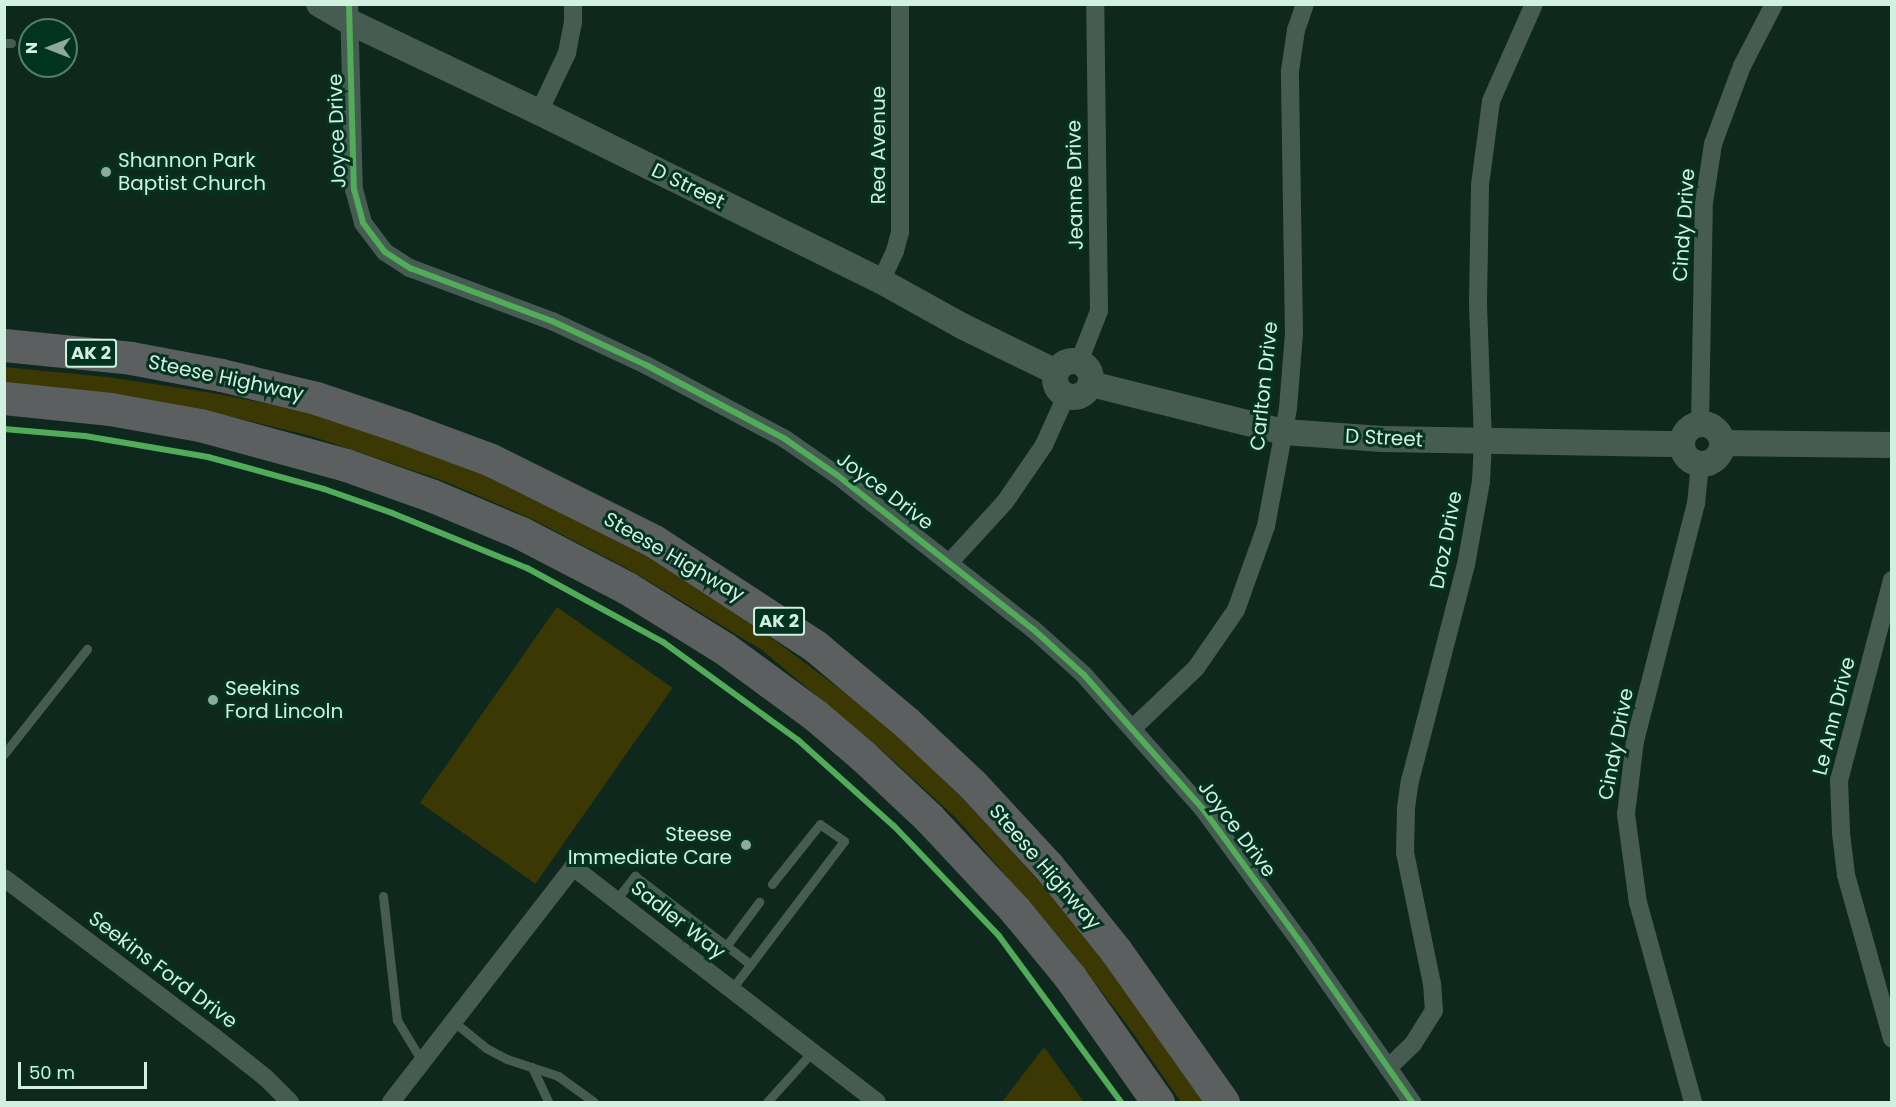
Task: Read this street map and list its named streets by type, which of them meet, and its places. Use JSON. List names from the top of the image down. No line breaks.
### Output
{"streets":{"highway":["AK 2","Steese Highway"],"street":["Joyce Drive","Rea Avenue","Jeanne Drive","D Street","Cindy Drive","Carlton Drive","Droz Drive","Le Ann Drive","Sadler Way","Seekins Ford Drive"]},"crossings":[["Joyce Drive","D Street"],["Joyce Drive","Carlton Drive"],["Joyce Drive","Droz Drive"],["Rea Avenue","D Street"],["Jeanne Drive","D Street"],["D Street","Cindy Drive"],["D Street","Carlton Drive"],["D Street","Droz Drive"]],"places":["Shannon Park Baptist Church","Seekins Ford Lincoln","Steese Immediate Care"],"scale_bar":"50 m","north":"left"}
